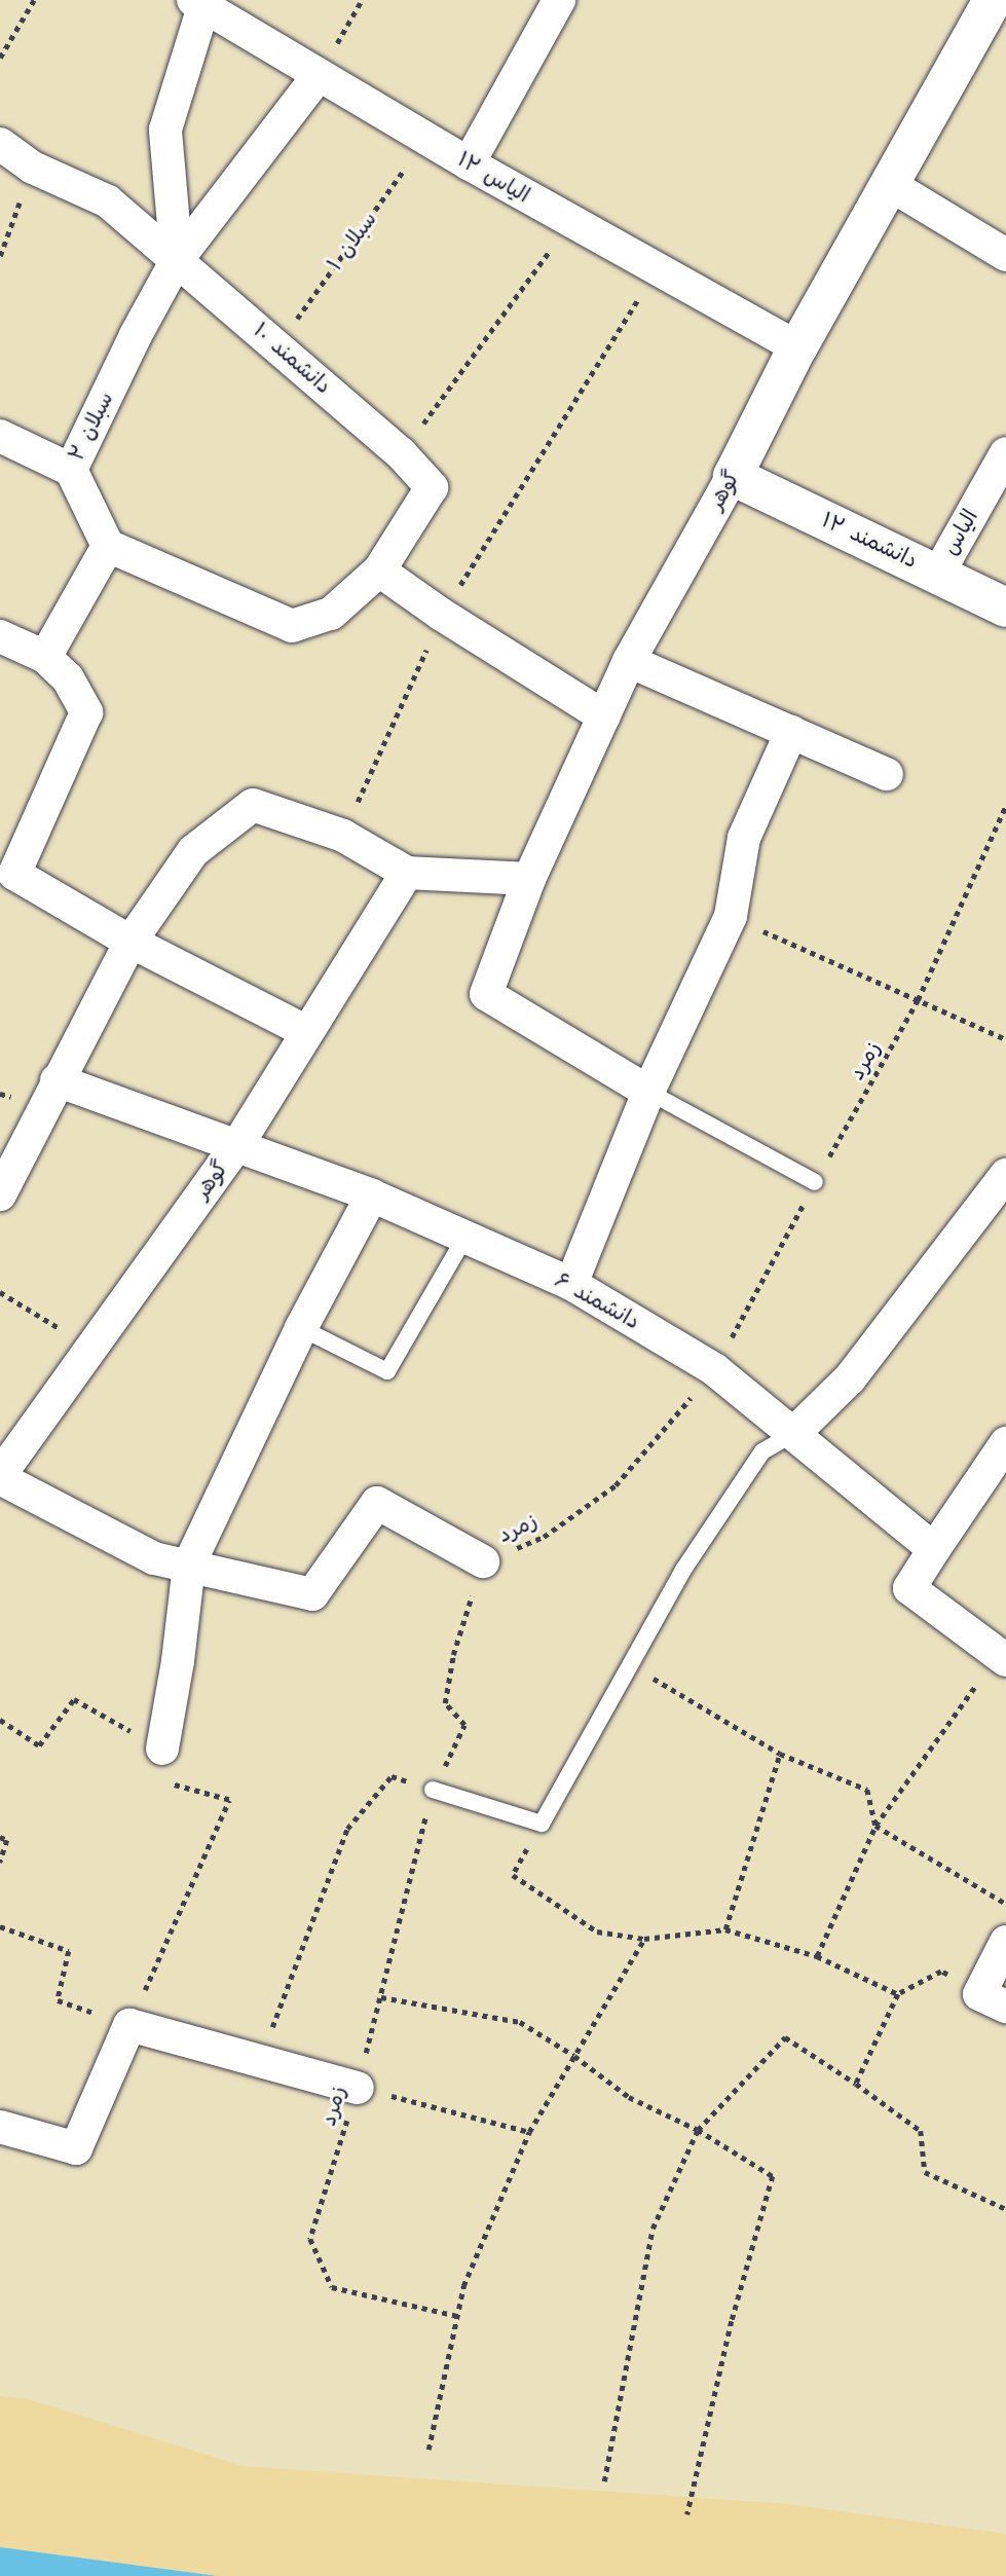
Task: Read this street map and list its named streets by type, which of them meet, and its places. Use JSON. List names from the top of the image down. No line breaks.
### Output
{"streets":{"street":["الیاس ۱۲","دانشمند ۱۰","سبلان ۲","گوهر","الیاس","دانشمند ۱۲","دانشمند ۶"],"path":["سبلان ۱","زمرد"]},"crossings":[["الیاس ۱۲","سبلان ۱"],["الیاس ۱۲","سبلان ۲"],["الیاس ۱۲","گوهر"],["سبلان ۱","دانشمند ۱۰"],["دانشمند ۱۰","سبلان ۲"],["گوهر","دانشمند ۱۲"],["گوهر","دانشمند ۶"],["الیاس","دانشمند ۱۲"],["زمرد","دانشمند ۶"]]}
